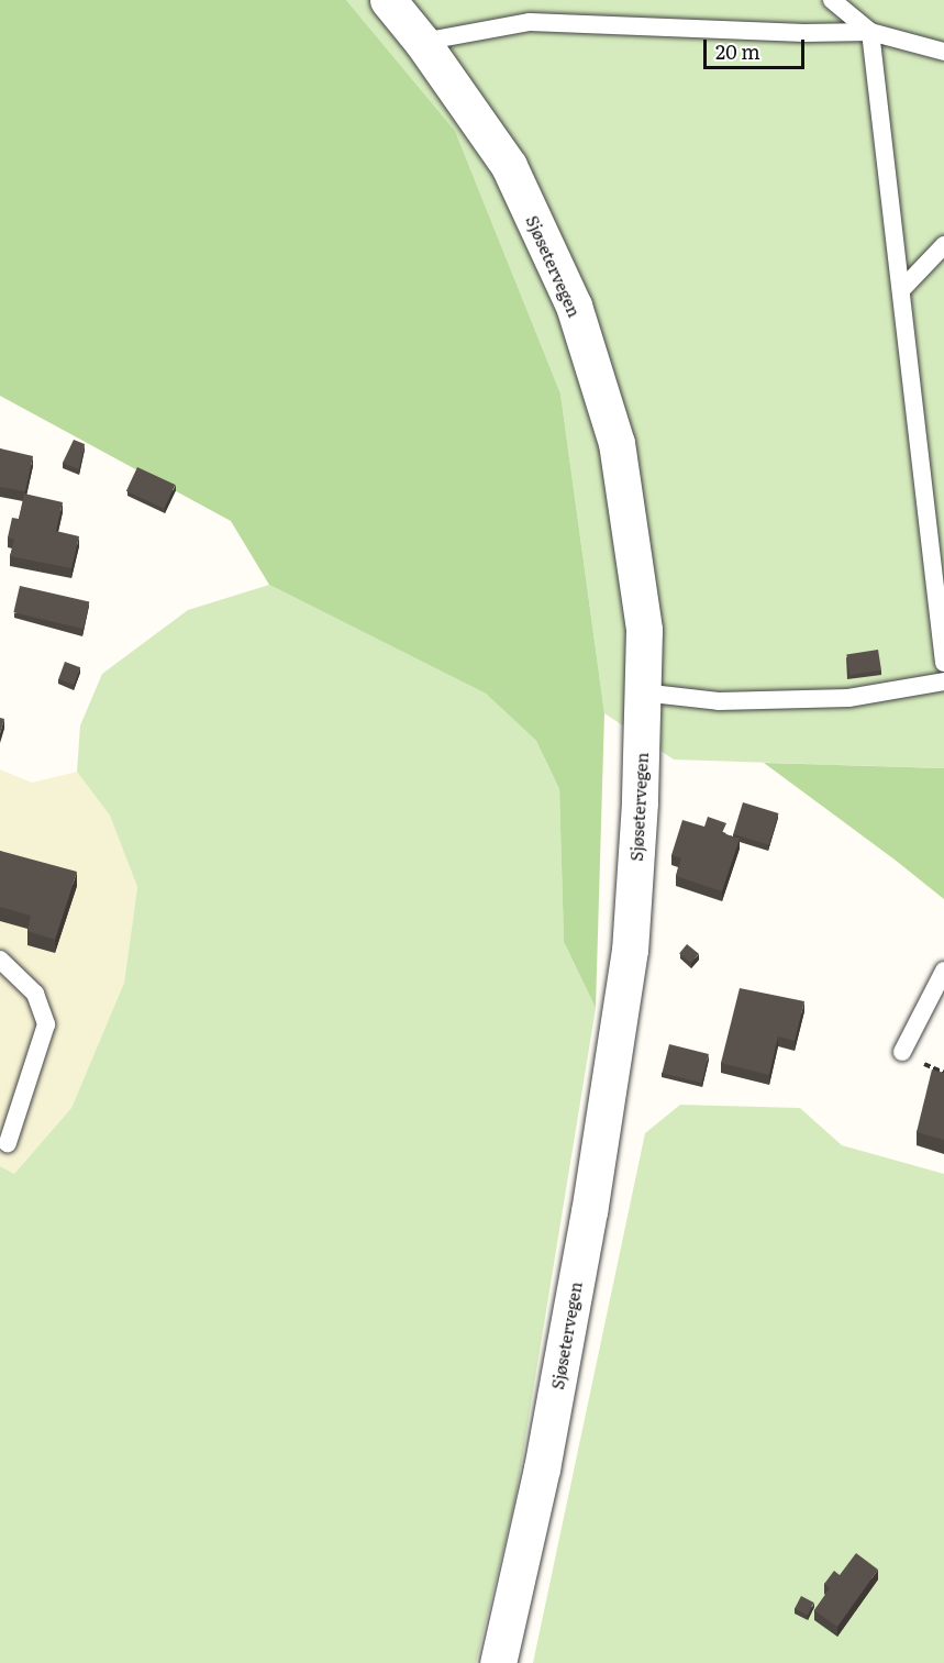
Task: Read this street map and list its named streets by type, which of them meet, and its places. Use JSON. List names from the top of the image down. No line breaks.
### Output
{"streets":{"street":["Sjøsetervegen"]},"scale_bar":"20 m"}
